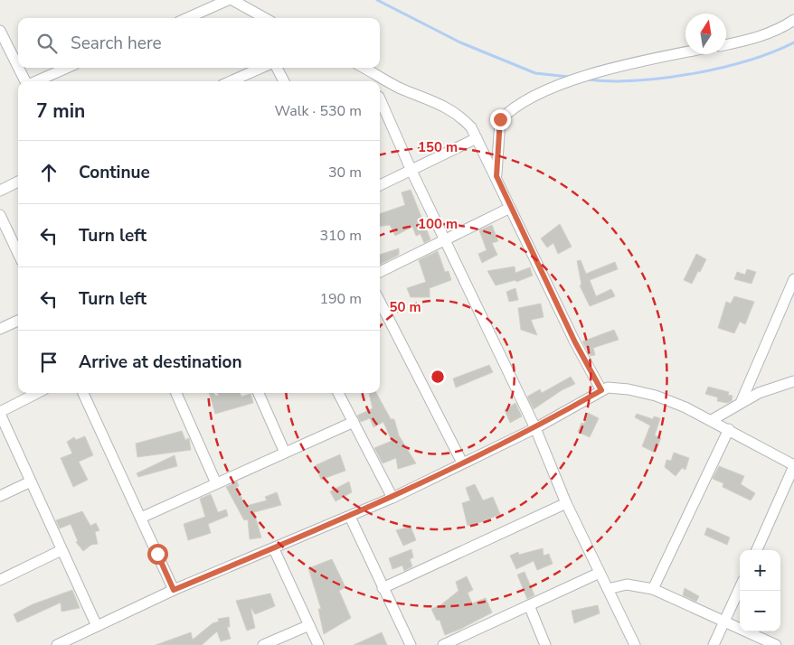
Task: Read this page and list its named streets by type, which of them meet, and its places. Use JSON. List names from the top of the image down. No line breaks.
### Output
{"north":"top","page":{"search":"Search here","heading":["7 min","Walk · 530 m"],"list":[["Continue","30 m"],["Turn left","310 m"],["Turn left","190 m"],"Arrive at destination"],"map_buttons":["+","−"]},"rings":["150 m","100 m","50 m"]}
